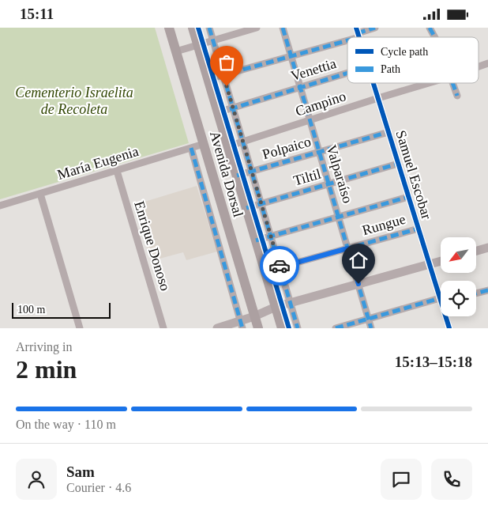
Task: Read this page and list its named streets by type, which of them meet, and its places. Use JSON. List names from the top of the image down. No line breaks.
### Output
{"streets":{"main road":["Avenida Dorsal"],"street":["Venettia","Campino","Polpaico","María Eugenia","Valparaíso","Samuel Escobar","Tiltil","Rungue","Enrique Donoso"]},"crossings":[["Venettia","Avenida Dorsal"],["Venettia","Valparaíso"],["Campino","Avenida Dorsal"],["Campino","Valparaíso"],["Campino","Samuel Escobar"],["Polpaico","Avenida Dorsal"],["Polpaico","Valparaíso"],["Polpaico","Samuel Escobar"],["María Eugenia","Avenida Dorsal"],["María Eugenia","Enrique Donoso"],["Avenida Dorsal","Tiltil"],["Avenida Dorsal","Rungue"],["Valparaíso","Tiltil"],["Valparaíso","Rungue"],["Samuel Escobar","Tiltil"],["Samuel Escobar","Rungue"]],"parks":["Cementerio Israelita de Recoleta"],"legend":["Cycle path","Path"],"scale_bar":"100 m","north":"bottom left","page":{"status":"15:11","scale":"100 m","heading":["2 min","Arriving in","15:13–15:18"],"panel":["Sam","Courier · 4.6"],"bar":"On the way · 110 m"}}
